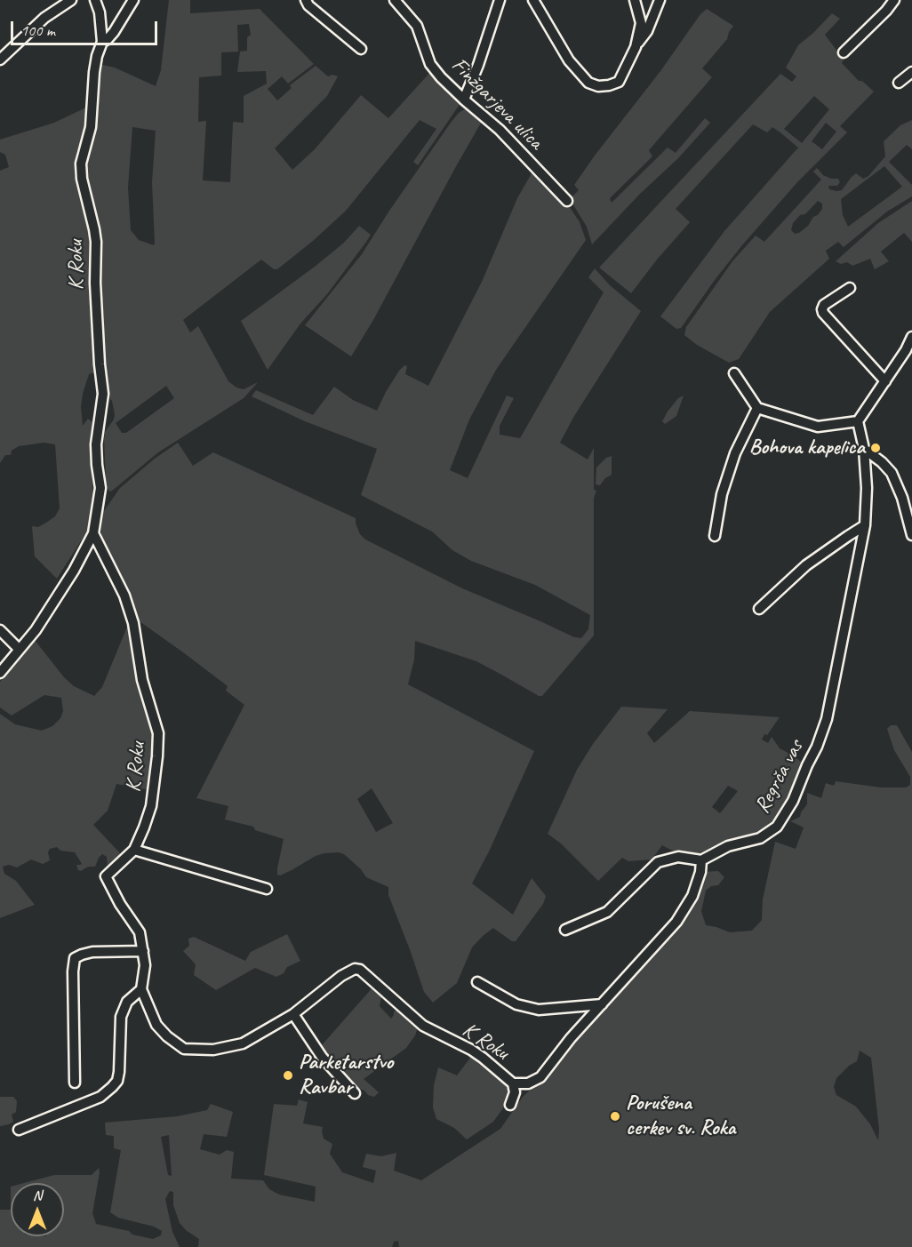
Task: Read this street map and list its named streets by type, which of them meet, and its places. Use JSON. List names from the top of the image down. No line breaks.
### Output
{"streets":{"street":["Finžgarjeva ulica","K Roku","Regrča vas"]},"places":["Bohova kapelica","Parketarstvo Ravbar","Porušena cerkev sv. Roka"],"scale_bar":"100 m","north":"top"}
